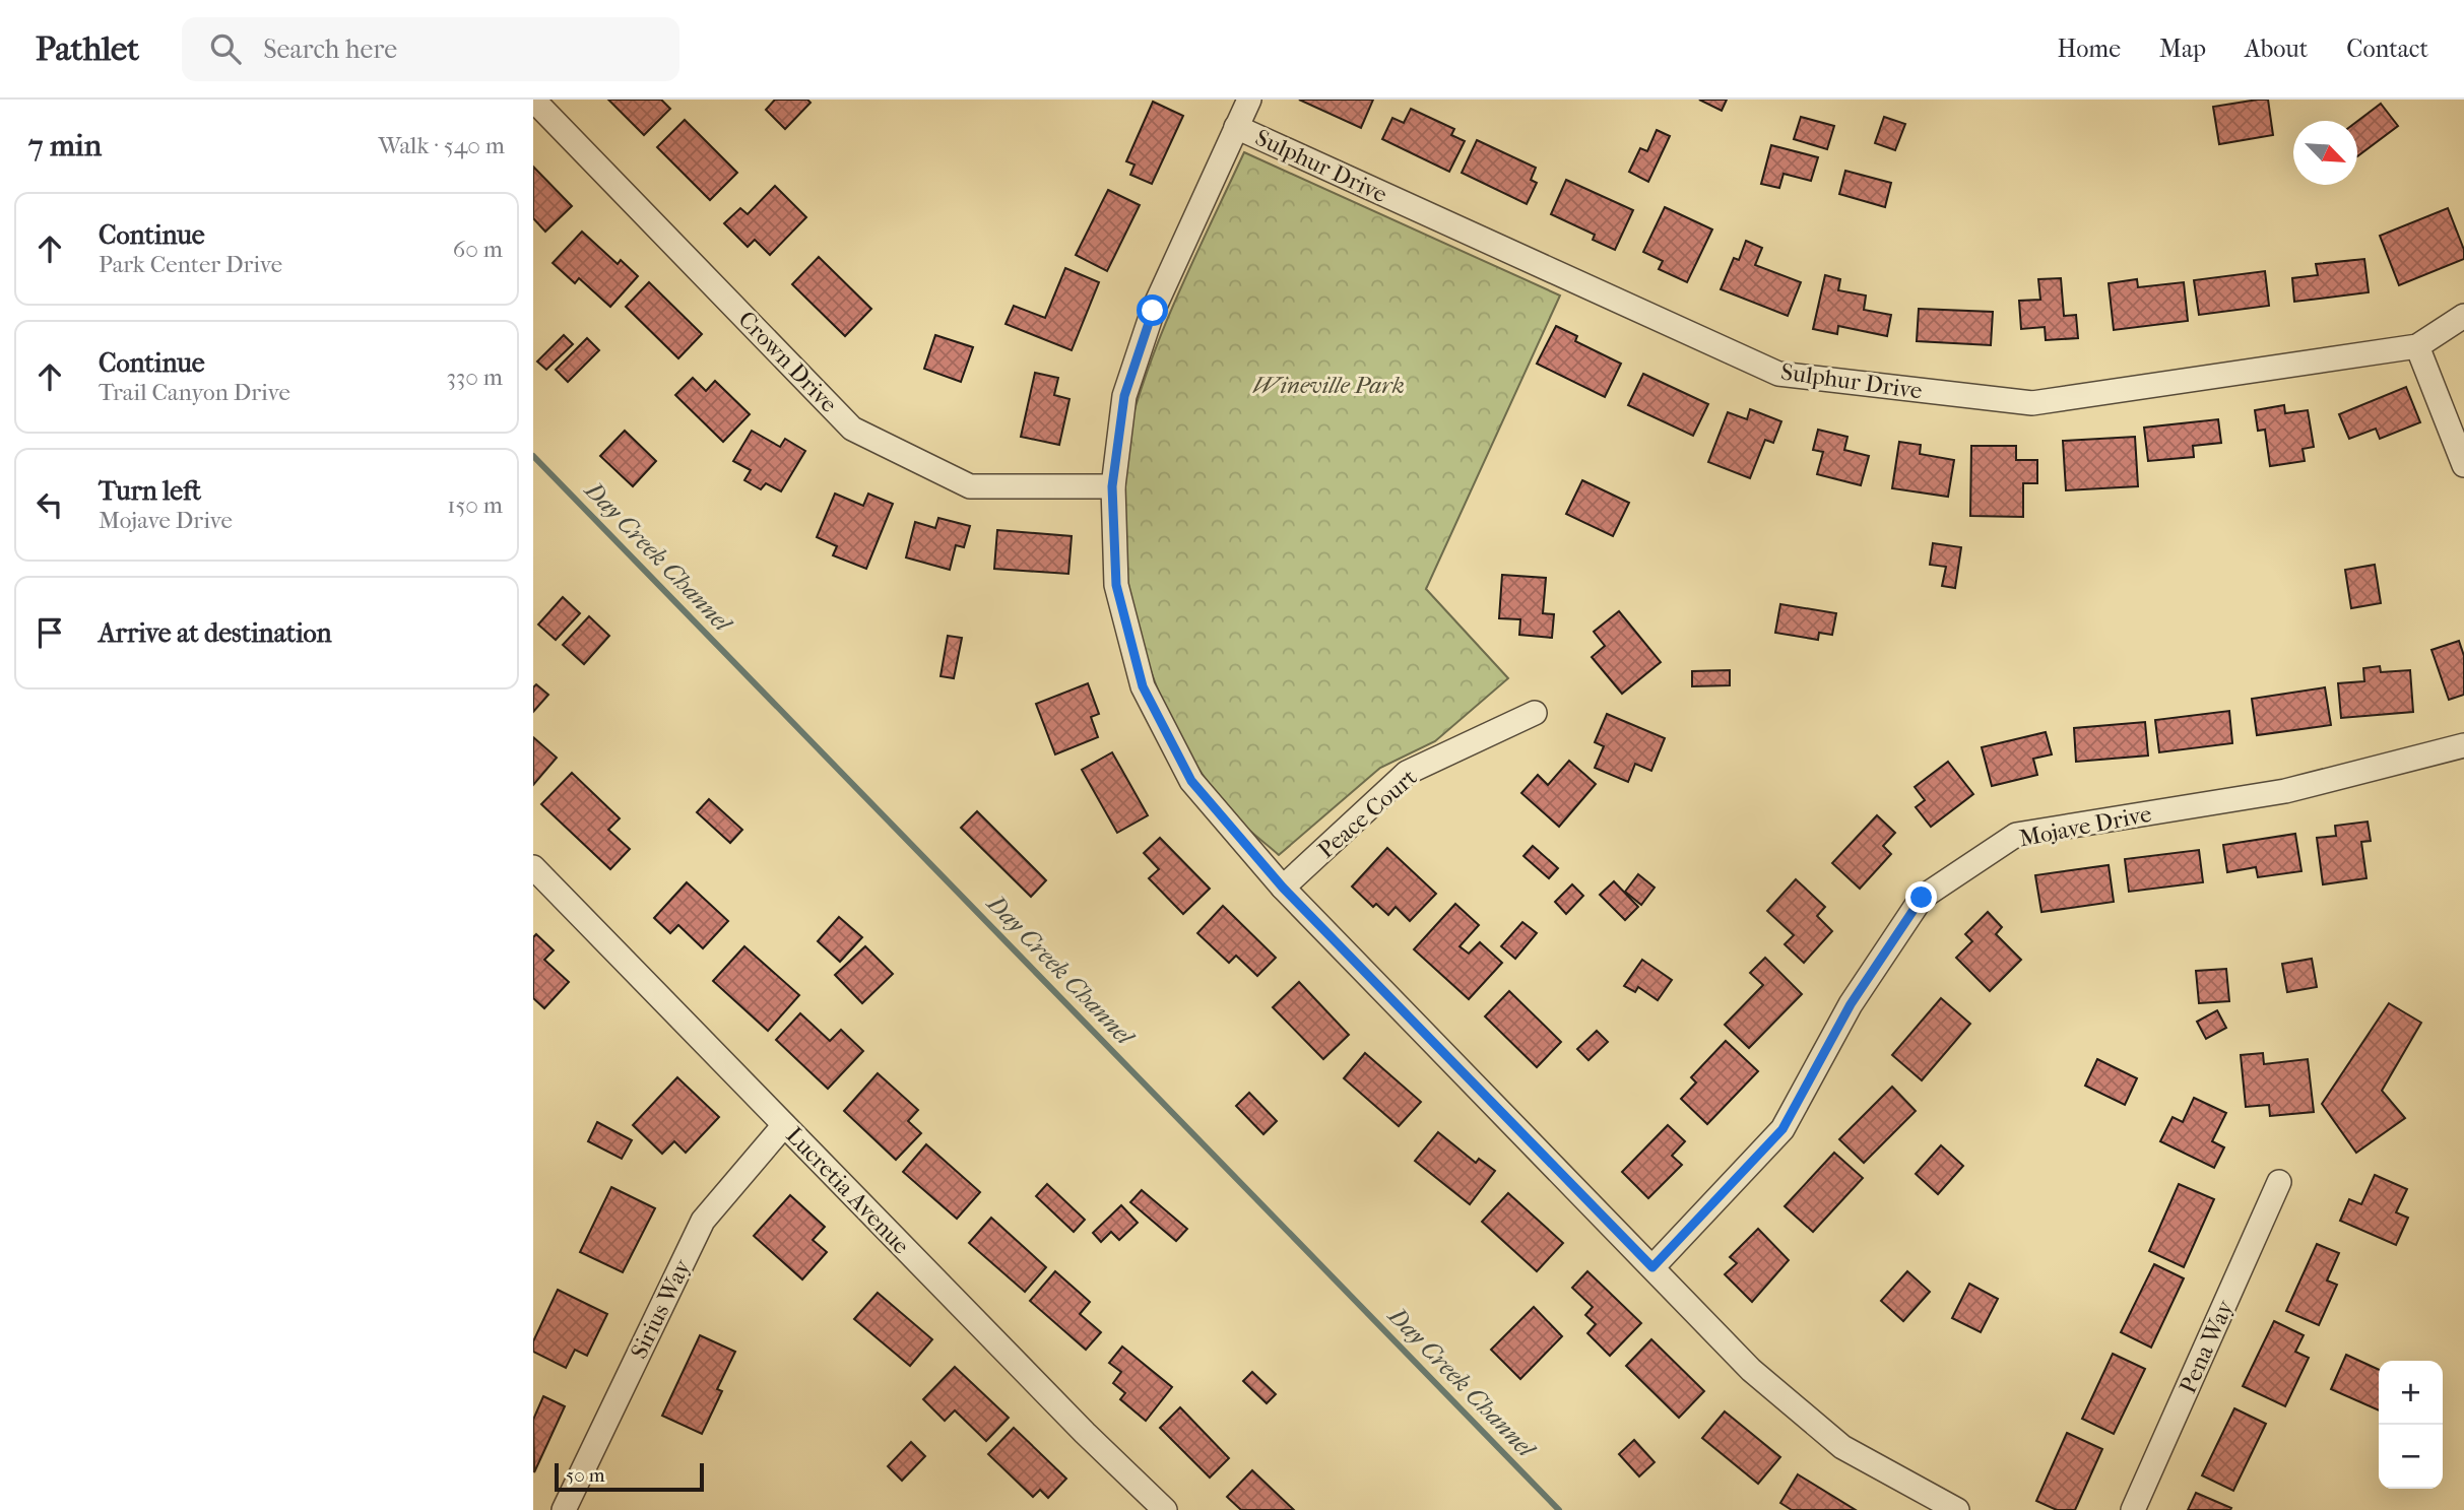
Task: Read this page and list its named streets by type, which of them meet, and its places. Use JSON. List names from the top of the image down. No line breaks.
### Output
{"streets":{"street":["Sulphur Drive","Crown Drive","Peace Court","Mojave Drive","Lucretia Avenue","Sirius Way","Pena Way"]},"crossings":[["Lucretia Avenue","Sirius Way"]],"water":["Day Creek Channel"],"parks":["Wineville Park"],"scale_bar":"50 m","north":"bottom right","page":{"header":"Pathlet","search":"Search here","nav":["Home","Map","About","Contact"],"heading":["7 min","Walk · 540 m"],"list":[["Continue","Park Center Drive","60 m"],["Continue","Trail Canyon Drive","330 m"],["Turn left","Mojave Drive","150 m"],"Arrive at destination"],"map_buttons":["+","−"],"scale":"50 m"}}
